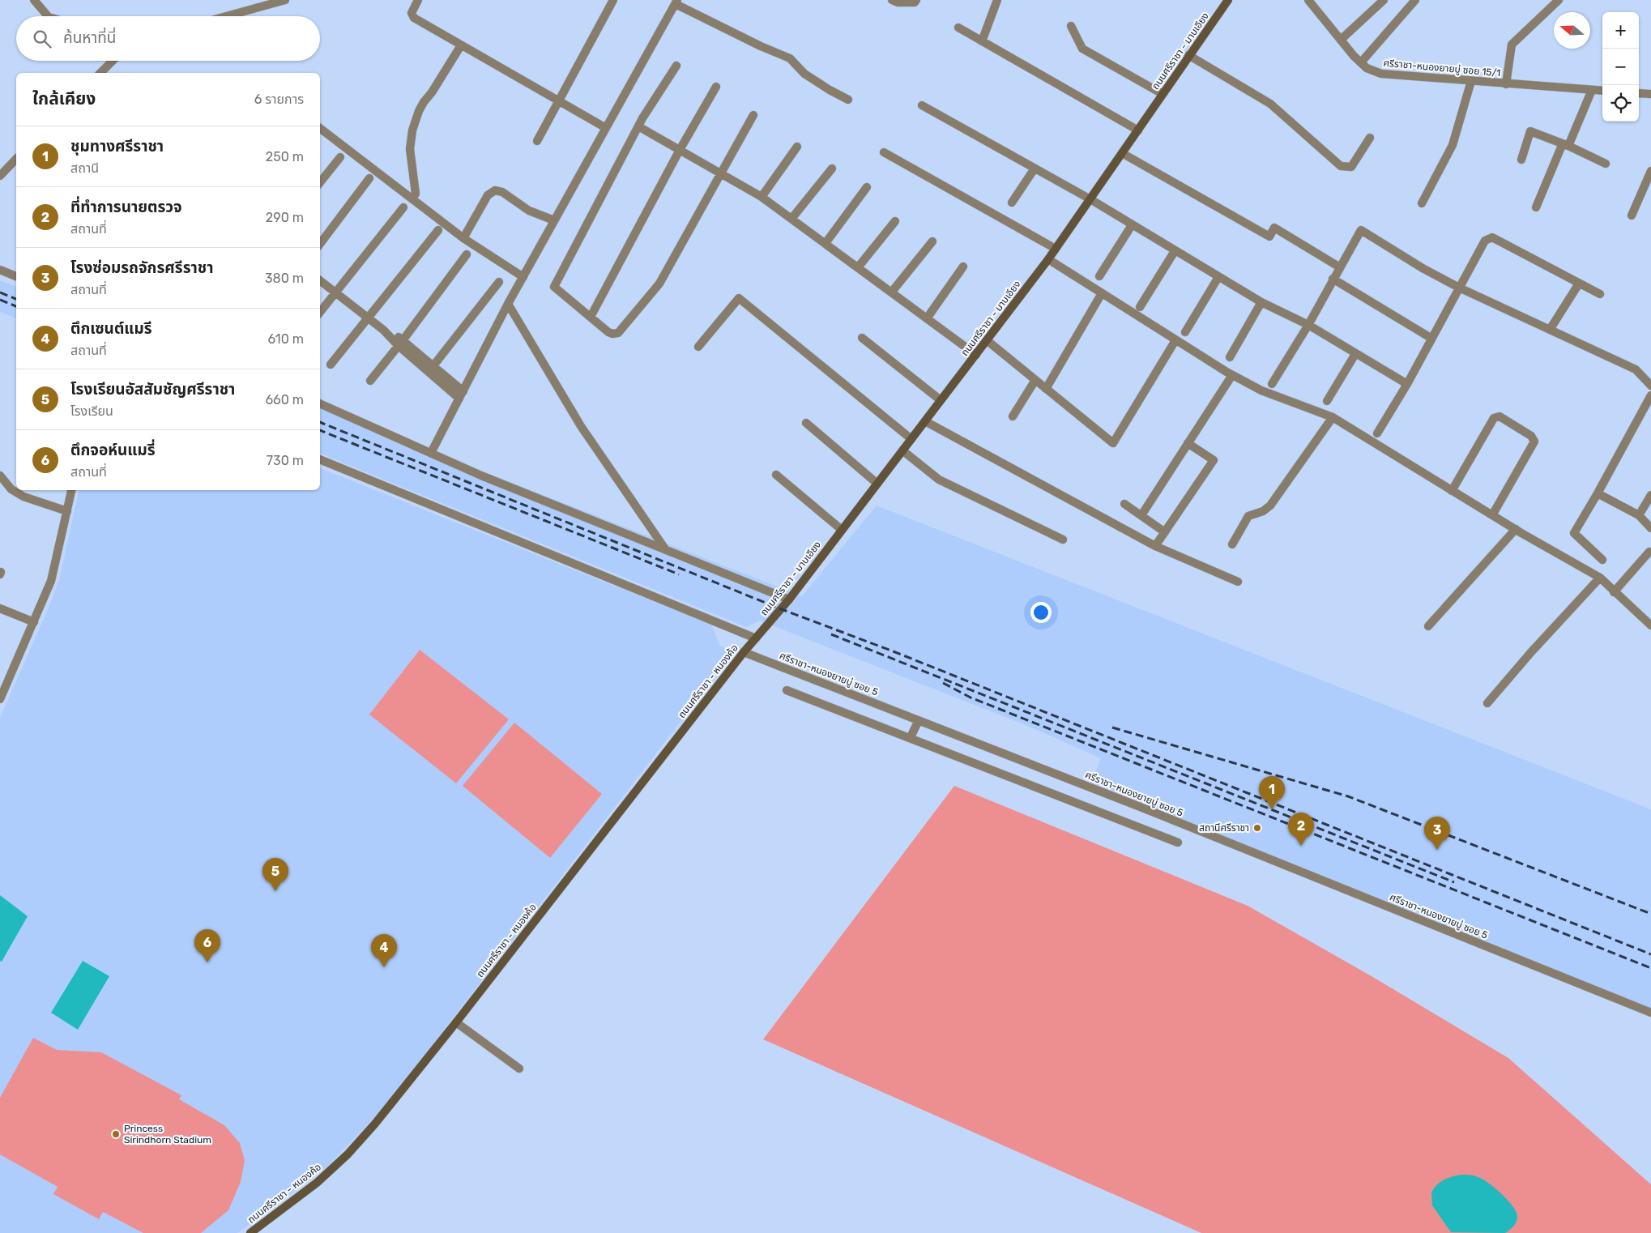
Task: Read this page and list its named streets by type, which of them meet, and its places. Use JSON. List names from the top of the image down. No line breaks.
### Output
{"streets":{"main road":["ถนนศรีราชา - มาบเอียง","ถนนศรีราชา - หนองค้อ"],"street":["ศรีราชา-หนองยายบู่ ซอย 15/1","ศรีราชา-หนองยายบู่ ซอย 5"]},"crossings":[["ถนนศรีราชา - มาบเอียง","ถนนศรีราชา - หนองค้อ"],["ศรีราชา-หนองยายบู่ ซอย 5","ถนนศรีราชา - หนองค้อ"]],"places":["สถานีศรีราชา","Princess Sirindhorn Stadium"],"north":"left","page":{"map_buttons":["+","−"],"search":"ค้นหาที่นี่","heading":["ใกล้เคียง","6 รายการ"],"list":[{"mark":"1","name":"ชุมทางศรีราชา","note":"สถานี","value":"250 m"},{"mark":"2","name":"ที่ทำการนายตรวจ","note":"สถานที่","value":"290 m"},{"mark":"3","name":"โรงซ่อมรถจักรศรีราชา","note":"สถานที่","value":"380 m"},{"mark":"4","name":"ตึกเซนต์แมรี","note":"สถานที่","value":"610 m"},{"mark":"5","name":"โรงเรียนอัสสัมชัญศรีราชา","note":"โรงเรียน","value":"660 m"},{"mark":"6","name":"ตึกจอห์นแมรี่","note":"สถานที่","value":"730 m"}],"pins":["1","2","3","5","6","4"]}}
